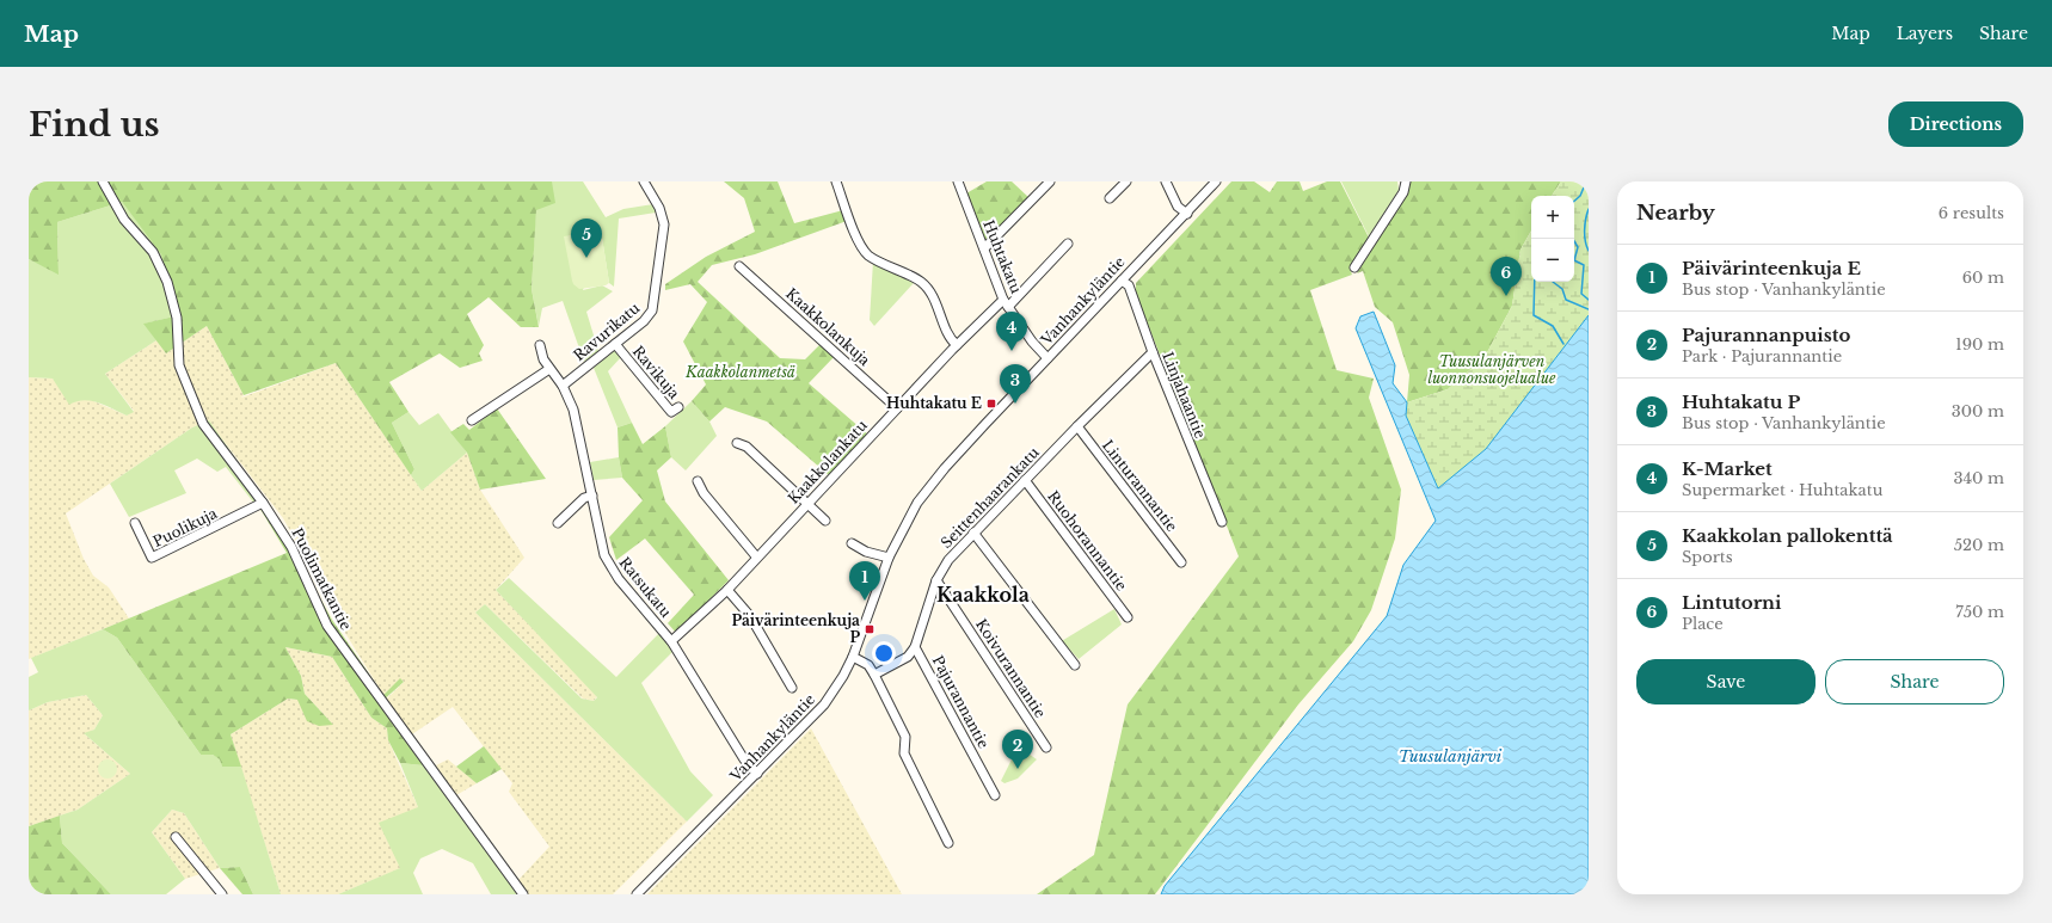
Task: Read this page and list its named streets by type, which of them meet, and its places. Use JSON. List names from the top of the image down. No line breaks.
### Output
{"streets":{"street":["Huhtakatu","Vanhankyläntie","Kaakkolankuja","Ravurikatu","Ravikuja","Linjahaantie","Kaakkolankatu","Linturannantie","Seittenhaarankatu","Puolikuja","Ruohorannantie","Puolimatkantie","Ratsukatu","Koivurannantie","Pajurannantie"]},"crossings":[["Huhtakatu","Vanhankyläntie"],["Huhtakatu","Kaakkolankatu"],["Vanhankyläntie","Linjahaantie"],["Vanhankyläntie","Ratsukatu"],["Kaakkolankuja","Kaakkolankatu"],["Ravurikatu","Ravikuja"],["Ravurikatu","Ratsukatu"],["Linjahaantie","Seittenhaarankatu"],["Kaakkolankatu","Ratsukatu"],["Linturannantie","Seittenhaarankatu"],["Seittenhaarankatu","Ruohorannantie"],["Seittenhaarankatu","Koivurannantie"],["Seittenhaarankatu","Pajurannantie"],["Puolikuja","Puolimatkantie"]],"districts":["Kaakkola"],"water":["Tuusulanjärvi"],"parks":["Tuusulanjärven luonnonsuojelualue","Kaakkolanmetsä"],"places":{"transit":["Huhtakatu E","Päivärinteenkuja P"]},"page":{"header":"Map","nav":["Map","Layers","Share"],"buttons":["Directions",["Save","Share"]],"title":"Find us","heading":["Nearby","6 results"],"map_buttons":["+","−"],"pins":["5","6","4","3","1","2"],"list":[{"mark":"1","name":"Päivärinteenkuja E","note":"Bus stop · Vanhankyläntie","value":"60 m"},{"mark":"2","name":"Pajurannanpuisto","note":"Park · Pajurannantie","value":"190 m"},{"mark":"3","name":"Huhtakatu P","note":"Bus stop · Vanhankyläntie","value":"300 m"},{"mark":"4","name":"K-Market","note":"Supermarket · Huhtakatu","value":"340 m"},{"mark":"5","name":"Kaakkolan pallokenttä","note":"Sports","value":"520 m"},{"mark":"6","name":"Lintutorni","note":"Place","value":"750 m"}]}}
